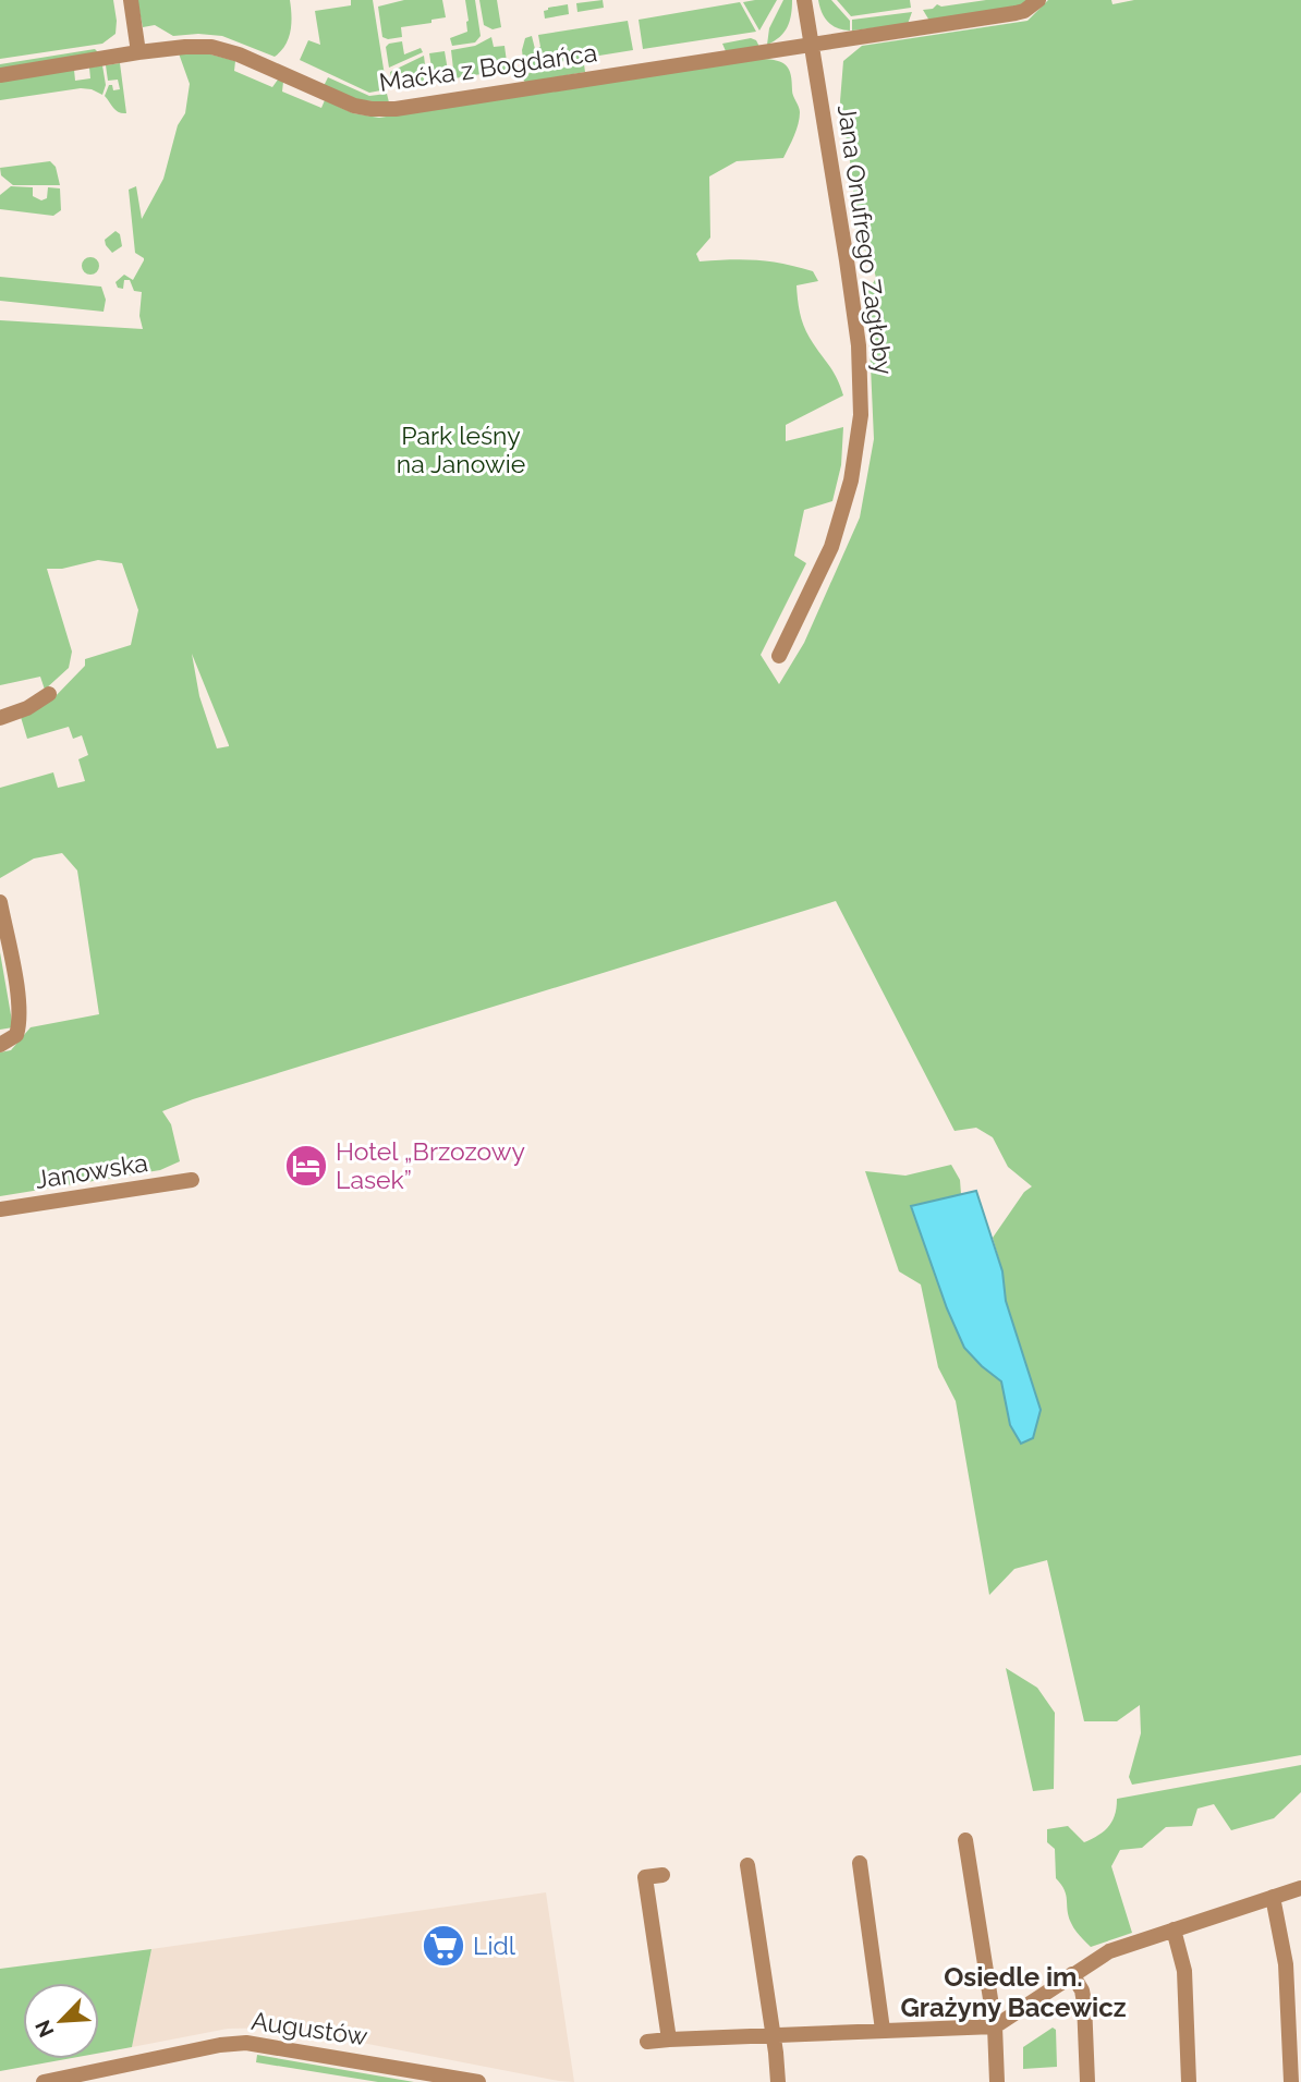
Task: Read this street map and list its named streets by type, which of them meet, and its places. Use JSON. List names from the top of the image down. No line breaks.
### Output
{"streets":{"street":["Maćka z Bogdańca","Jana Onufrego Zagłoby","Janowska","Augustów"]},"crossings":[["Maćka z Bogdańca","Jana Onufrego Zagłoby"]],"districts":["Osiedle im. Grażyny Bacewicz"],"parks":["Park leśny na Janowie"],"places":{"hotel":["Hotel „Brzozowy Lasek”"],"supermarket":["Lidl"]},"north":"bottom left"}
